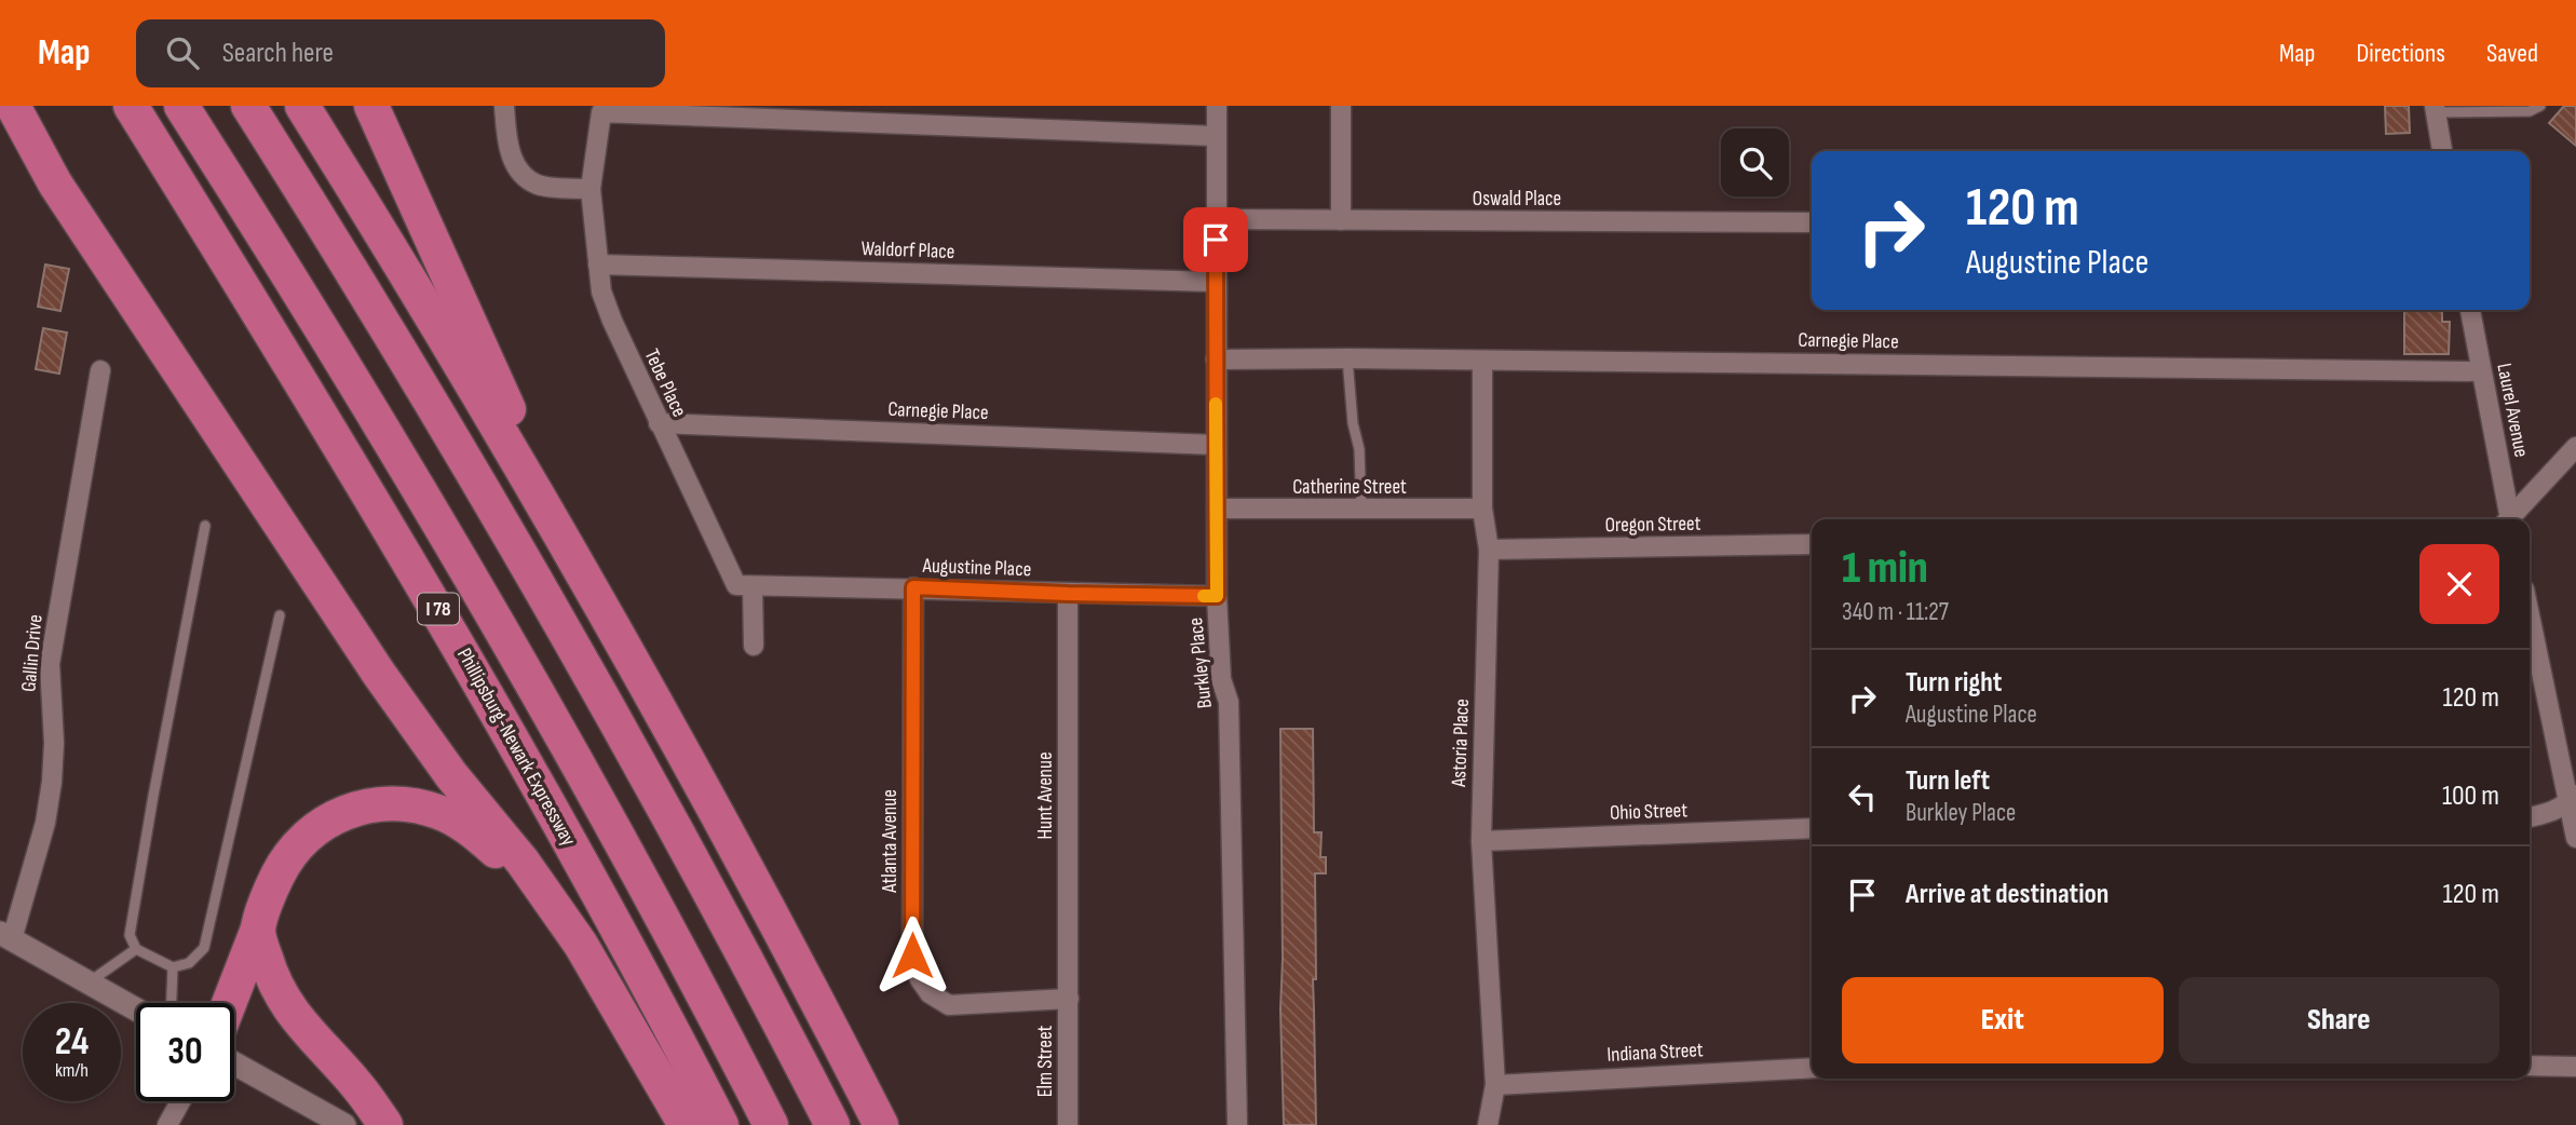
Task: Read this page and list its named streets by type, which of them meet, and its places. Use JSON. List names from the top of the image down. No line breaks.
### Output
{"streets":{"highway":["I 78","Phillipsburg-Newark Expressway"],"street":["Oswald Place","Waldorf Place","Carnegie Place","Tebe Place","Laurel Avenue","Catherine Street","Oregon Street","Augustine Place","Gallin Drive","Burkley Place","Astoria Place","Hunt Avenue","Ohio Street","Atlanta Avenue","Indiana Street","Elm Street"]},"crossings":[["Oswald Place","Burkley Place"],["Waldorf Place","Tebe Place"],["Waldorf Place","Burkley Place"],["Carnegie Place","Tebe Place"],["Carnegie Place","Laurel Avenue"],["Carnegie Place","Burkley Place"],["Carnegie Place","Astoria Place"],["Tebe Place","Augustine Place"],["Tebe Place","Burkley Place"],["Catherine Street","Burkley Place"],["Catherine Street","Astoria Place"],["Oregon Street","Astoria Place"],["Augustine Place","Burkley Place"],["Augustine Place","Hunt Avenue"],["Augustine Place","Atlanta Avenue"],["Astoria Place","Ohio Street"],["Astoria Place","Indiana Street"],["Hunt Avenue","Atlanta Avenue"],["Hunt Avenue","Elm Street"],["Atlanta Avenue","Elm Street"]],"page":{"header":"Map","search":"Search here","nav":["Map","Directions","Saved"],"turn":["120 m","Augustine Place"],"heading":["1 min","340 m · 11:27"],"list":[{"name":"Turn right","note":"Augustine Place","value":"120 m"},{"name":"Turn left","note":"Burkley Place","value":"100 m"},{"name":"Arrive at destination","value":"120 m"}],"buttons":["Exit","Share"],"speed":"24 km/h","limit":"30"}}
